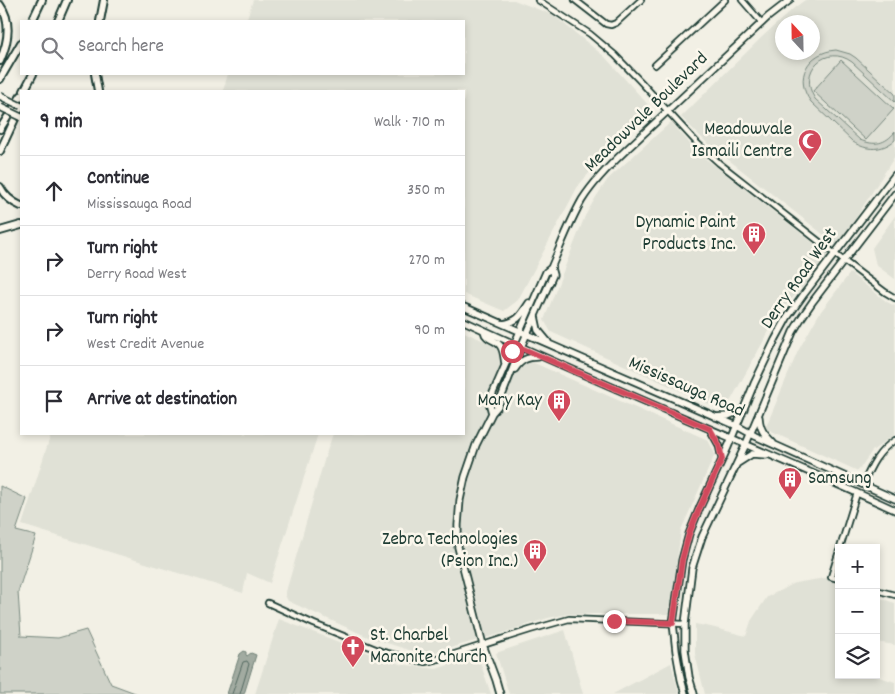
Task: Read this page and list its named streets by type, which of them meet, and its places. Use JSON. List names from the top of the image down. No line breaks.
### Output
{"streets":{"main road":["Meadowvale Boulevard","Derry Road West","Mississauga Road"]},"crossings":[["Meadowvale Boulevard","Mississauga Road"],["Derry Road West","Mississauga Road"]],"places":{"mosque":["Meadowvale Ismaili Centre"],"building":["Dynamic Paint Products Inc.","Mary Kay","Samsung","Zebra Technologies (Psion Inc.)"],"church":["St. Charbel Maronite Church"]},"north":"top","page":{"search":"Search here","heading":["9 min","Walk · 710 m"],"list":[["Continue","Mississauga Road","350 m"],["Turn right","Derry Road West","270 m"],["Turn right","West Credit Avenue","90 m"],"Arrive at destination"],"map_buttons":["+","−"]}}
